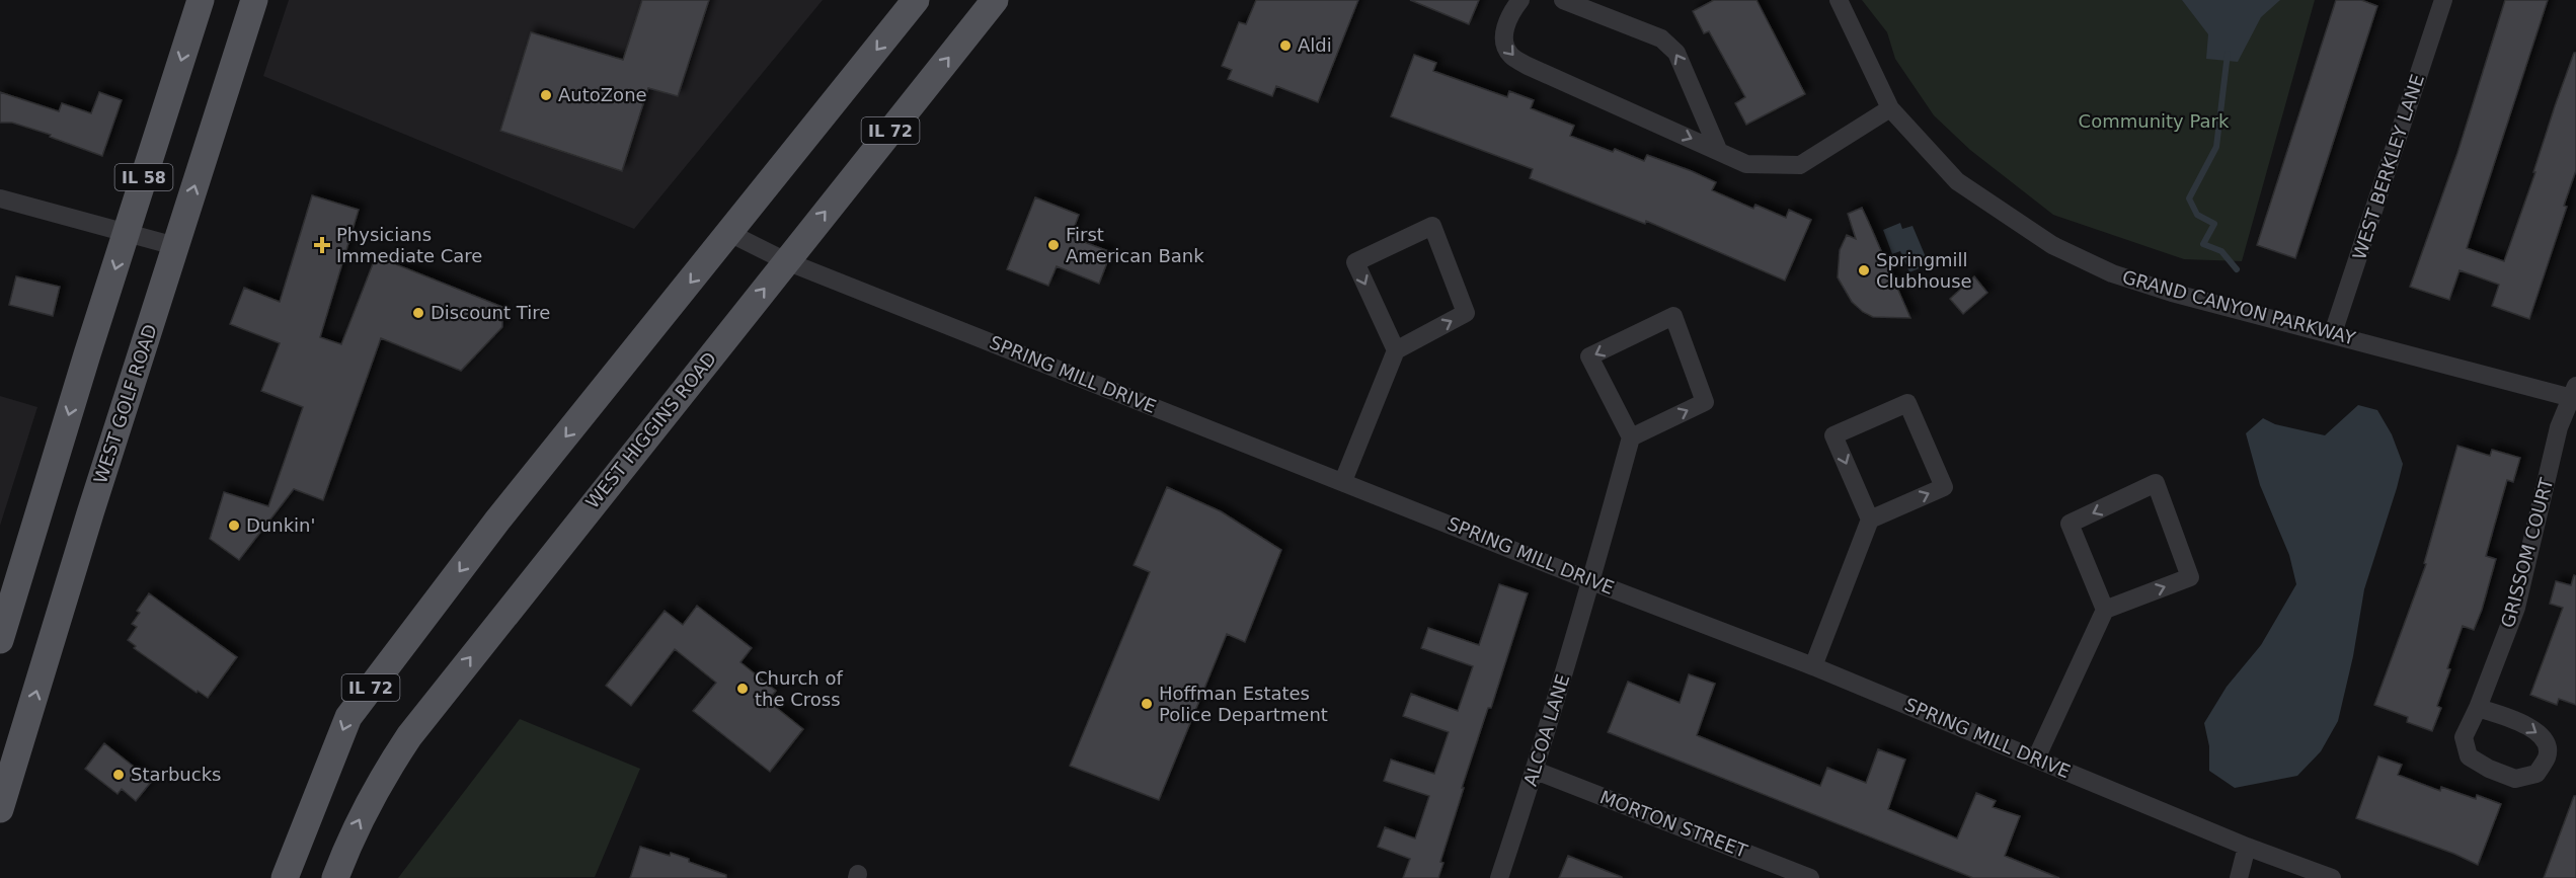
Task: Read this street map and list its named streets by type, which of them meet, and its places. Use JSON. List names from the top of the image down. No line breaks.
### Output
{"streets":{"main road":["IL 72","IL 58","WEST GOLF ROAD","WEST HIGGINS ROAD"],"street":["WEST BERKLEY LANE","GRAND CANYON PARKWAY","SPRING MILL DRIVE","GRISSOM COURT","ALCOA LANE","MORTON STREET"]},"crossings":[["IL 72","SPRING MILL DRIVE"],["WEST BERKLEY LANE","GRAND CANYON PARKWAY"],["GRAND CANYON PARKWAY","GRISSOM COURT"],["SPRING MILL DRIVE","WEST HIGGINS ROAD"],["SPRING MILL DRIVE","ALCOA LANE"],["ALCOA LANE","MORTON STREET"]],"parks":["Community Park"],"places":{"other":["Aldi","AutoZone","First American Bank","Springmill Clubhouse","Discount Tire","Dunkin'","Church of the Cross","Hoffman Estates Police Department","Starbucks"],"health":["Physicians Immediate Care"]}}
